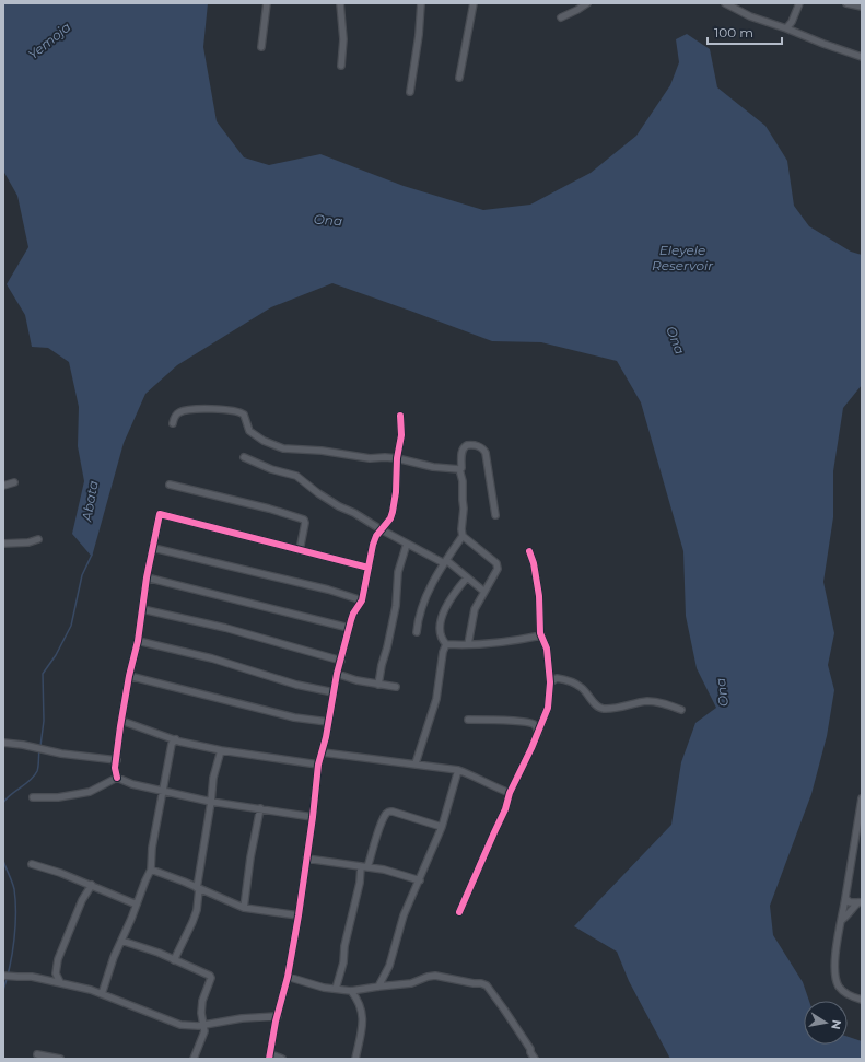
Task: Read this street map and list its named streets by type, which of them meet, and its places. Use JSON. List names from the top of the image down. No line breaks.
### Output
{"water":["Yemoja","Ona","Eleyele Reservoir","Abata"],"scale_bar":"100 m","north":"right"}
